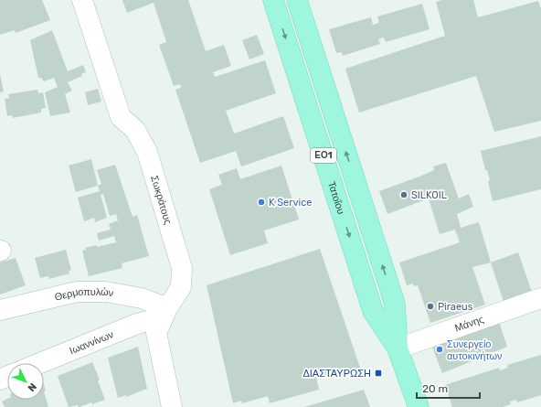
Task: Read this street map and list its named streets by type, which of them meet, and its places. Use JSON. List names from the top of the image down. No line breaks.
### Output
{"streets":{"main road":["ΕΟ1","Τατοΐου"],"street":["Σωκράτους","Θερμοπυλών","Μάνης","Ιωαννίνων"]},"crossings":[["Τατοΐου","Μάνης"],["Σωκράτους","Θερμοπυλών"],["Σωκράτους","Ιωαννίνων"],["Θερμοπυλών","Ιωαννίνων"]],"places":{"other":["SILKOIL","K Service","Piraeus","Συνεργείο αυτοκινήτων"],"transit":["ΔΙΑΣΤΑΥΡΩΣΗ"]},"scale_bar":"20 m","north":"bottom right"}
